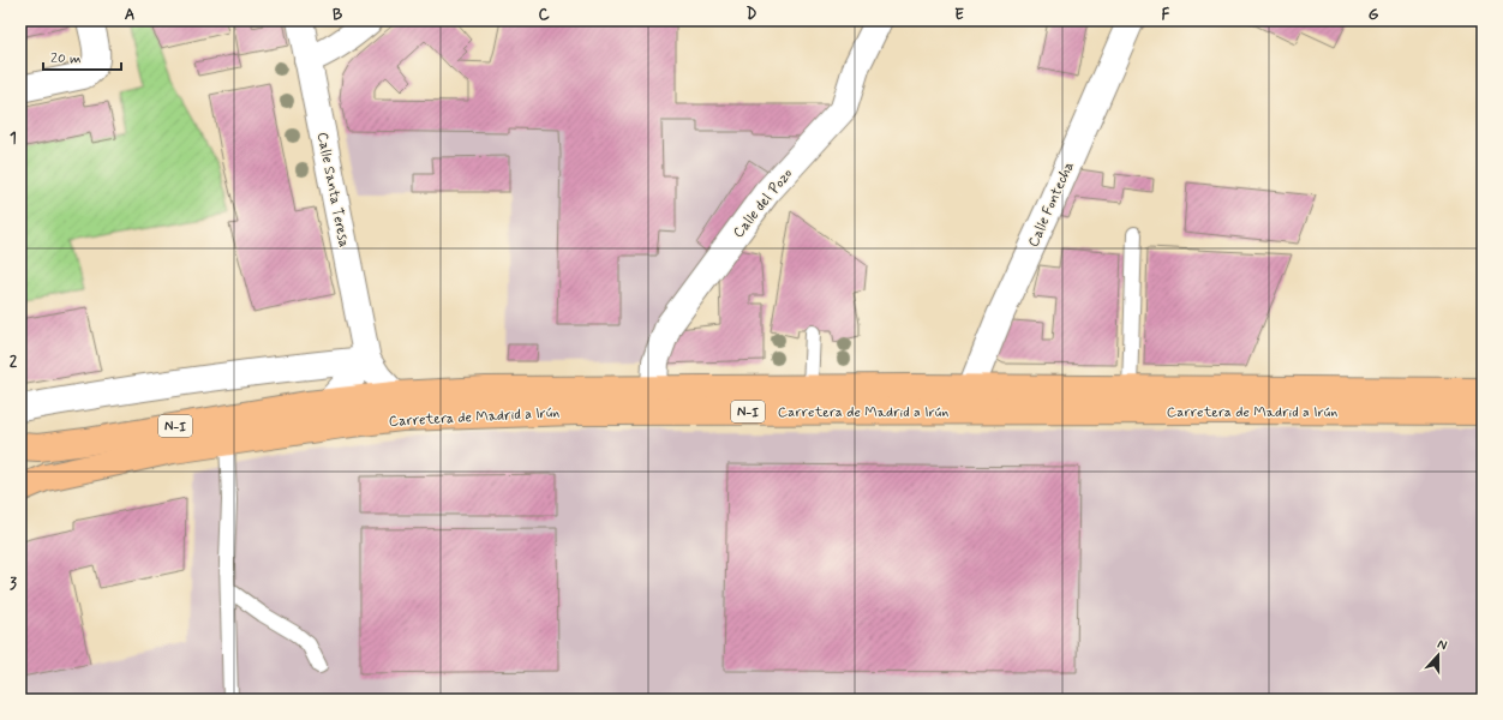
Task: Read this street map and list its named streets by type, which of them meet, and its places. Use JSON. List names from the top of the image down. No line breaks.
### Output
{"streets":{"highway":["N-I","Carretera de Madrid a Irún"],"street":["Calle Santa Teresa","Calle del Pozo","Calle Fontecha"]},"crossings":[["Calle Santa Teresa","Carretera de Madrid a Irún"],["Calle del Pozo","Carretera de Madrid a Irún"],["Calle Fontecha","Carretera de Madrid a Irún"]],"scale_bar":"20 m","north":"top","grid":{"columns":["A","B","C","D","E","F","G"],"rows":["1","2","3"]}}
